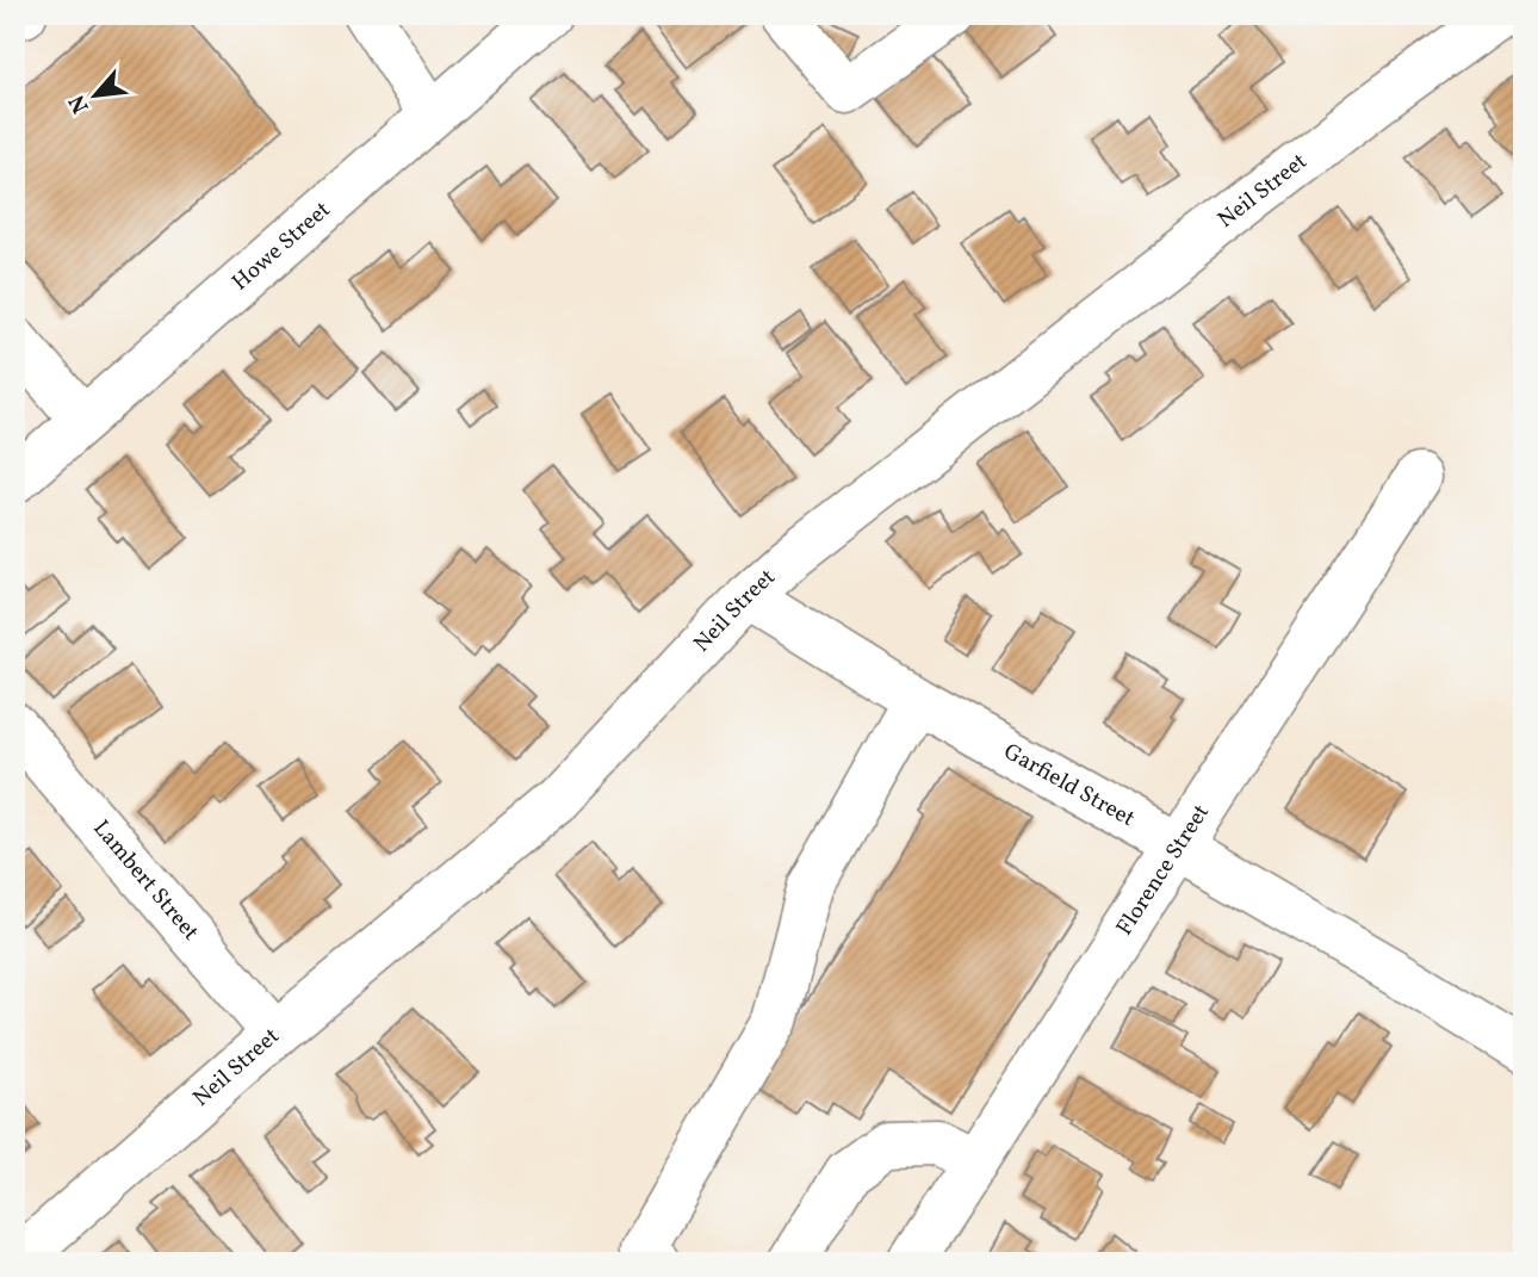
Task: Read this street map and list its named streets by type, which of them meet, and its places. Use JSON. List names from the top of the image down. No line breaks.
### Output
{"streets":{"street":["Neil Street","Howe Street","Garfield Street","Florence Street","Lambert Street"]},"crossings":[["Neil Street","Garfield Street"],["Neil Street","Lambert Street"],["Garfield Street","Florence Street"]],"north":"bottom left"}
